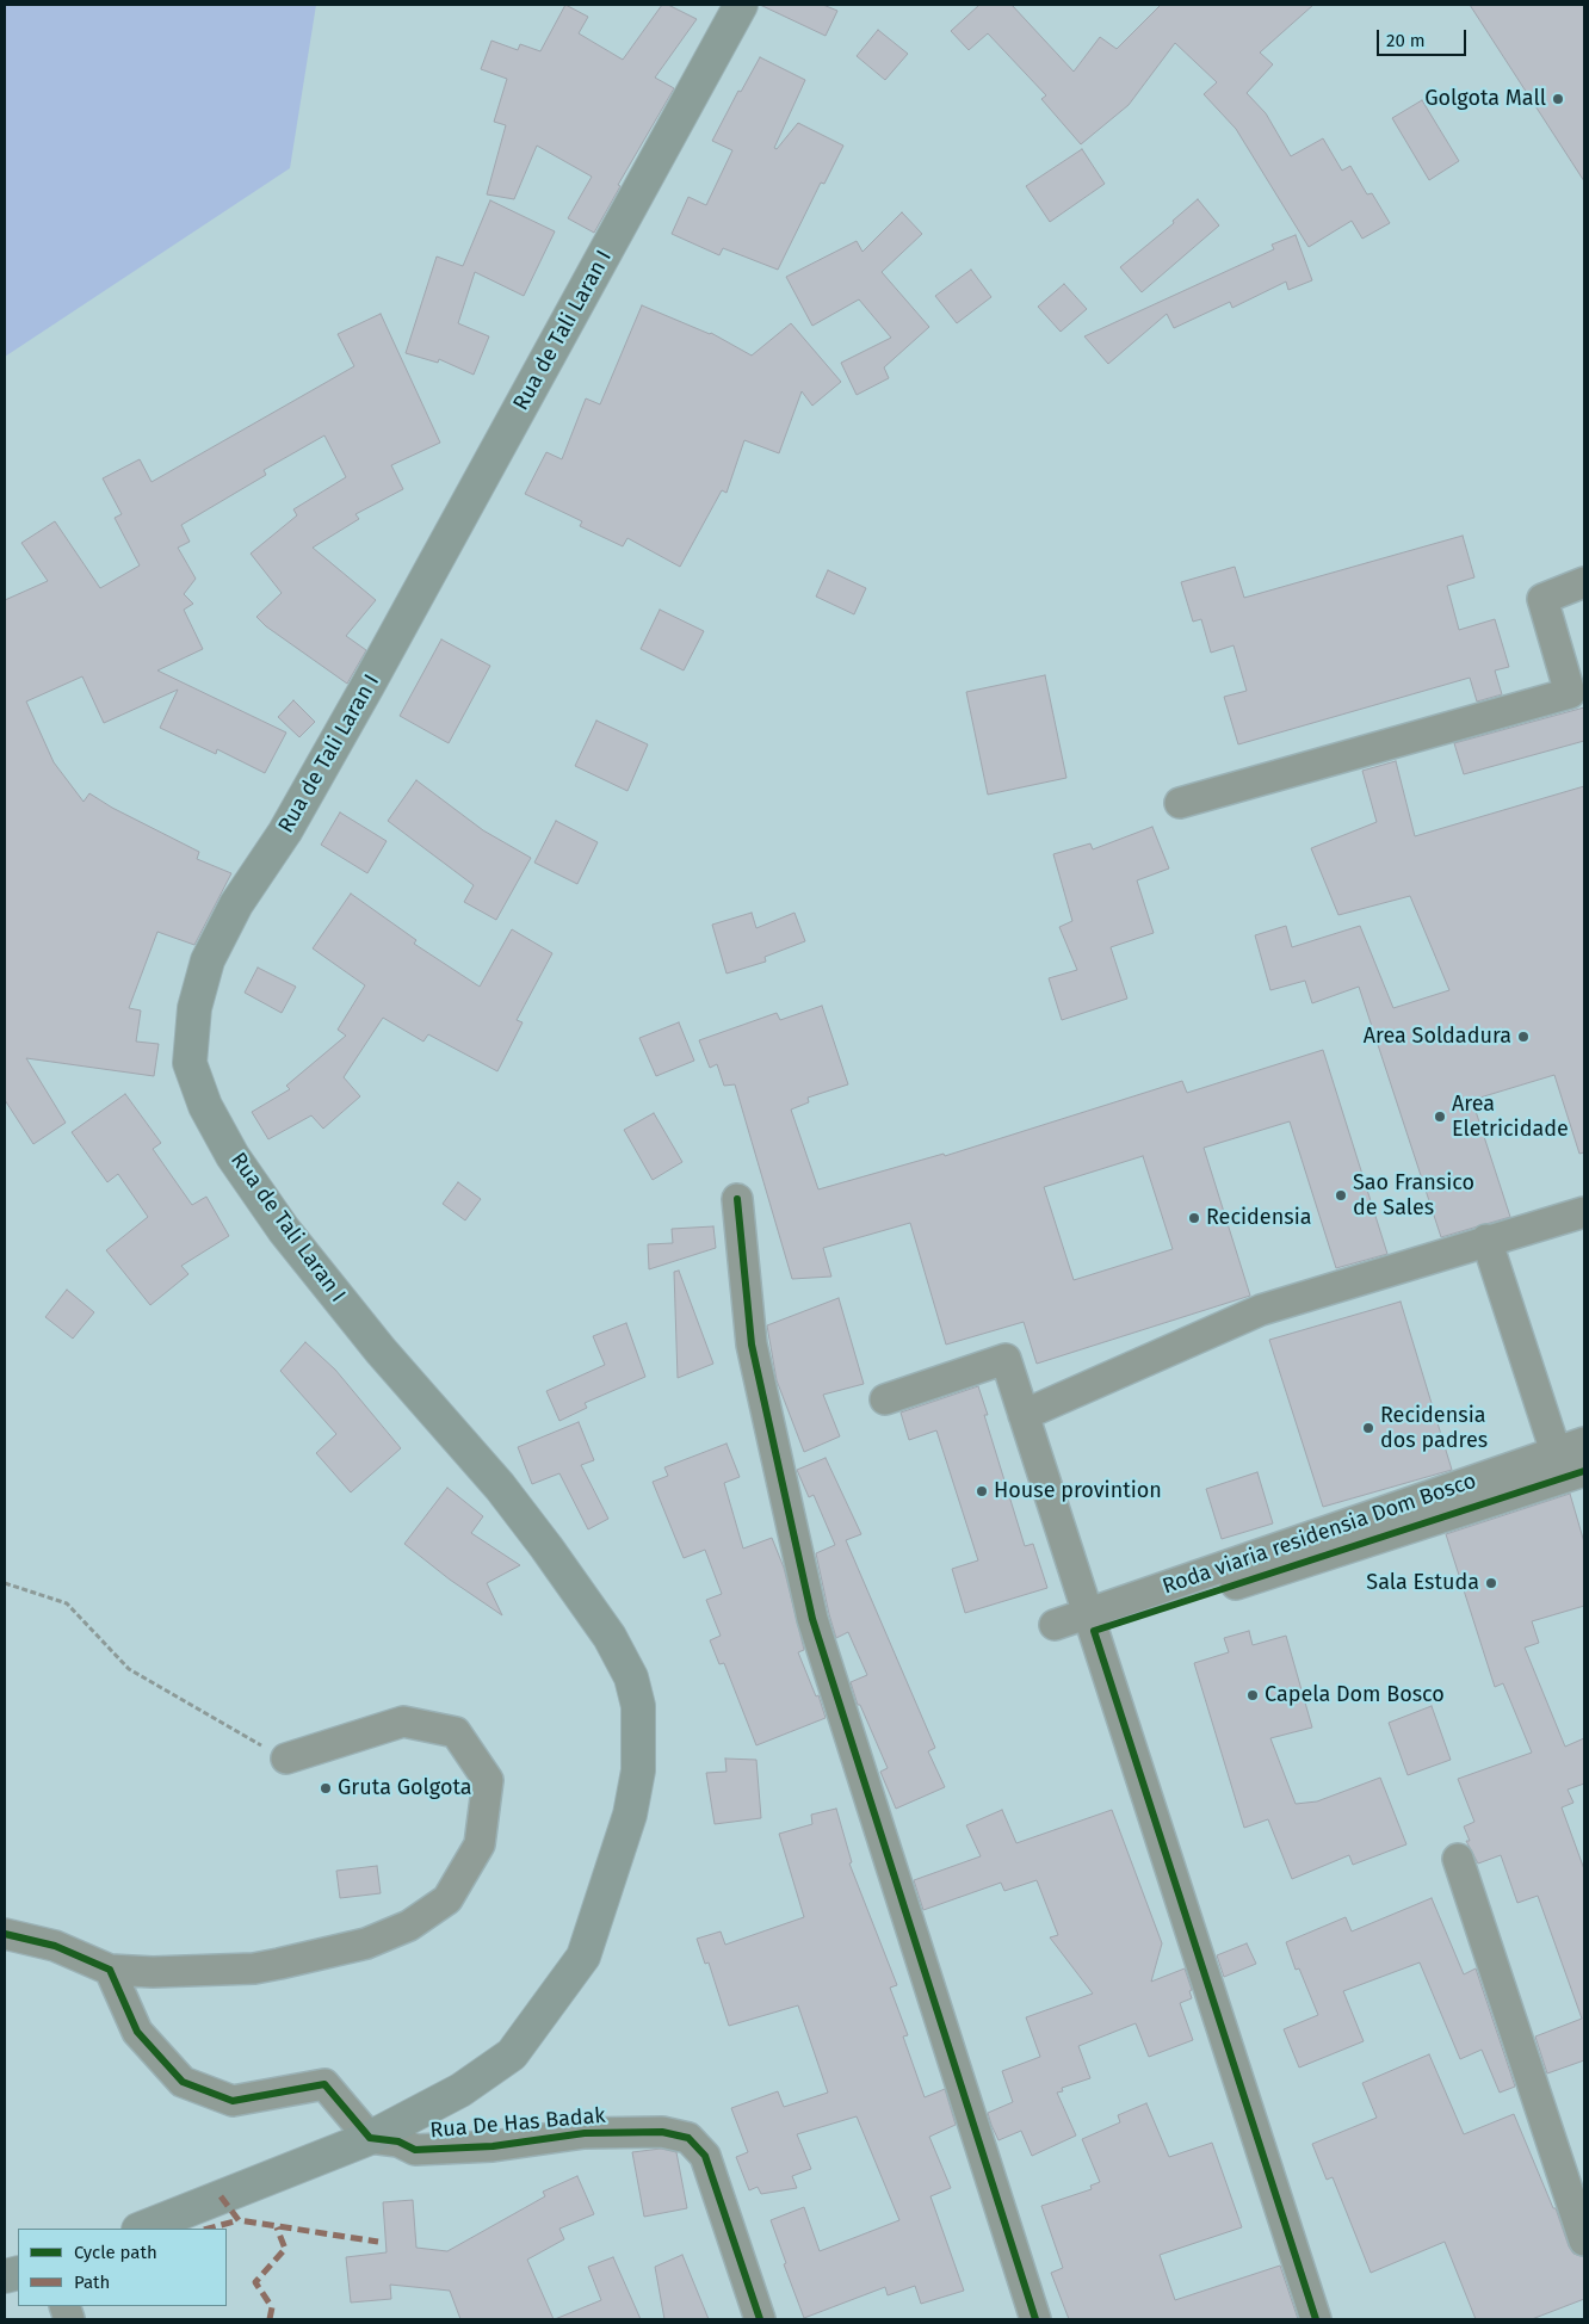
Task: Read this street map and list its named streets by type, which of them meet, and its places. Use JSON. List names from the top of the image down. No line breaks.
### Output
{"streets":{"main road":["Rua de Tali Laran I"],"street":["Rua De Has Badak"],"cycle path":["Roda viaria residensia Dom Bosco"]},"crossings":[["Rua de Tali Laran I","Rua De Has Badak"]],"places":["Golgota Mall","Area Soldadura","Area Eletricidade","Sao Fransico de Sales","Recidensia","Recidensia dos padres","House provintion","Sala Estuda","Capela Dom Bosco","Gruta Golgota"],"legend":["Cycle path","Path"],"scale_bar":"20 m"}
